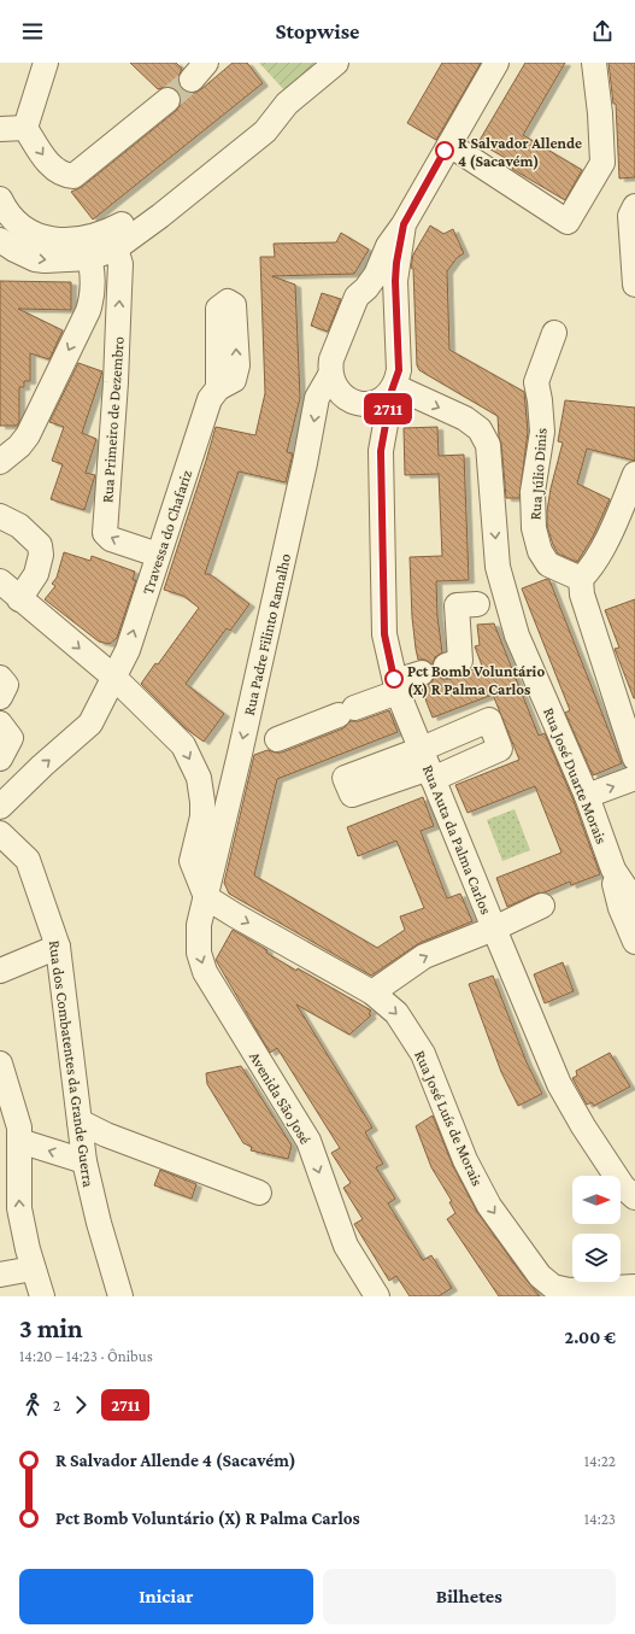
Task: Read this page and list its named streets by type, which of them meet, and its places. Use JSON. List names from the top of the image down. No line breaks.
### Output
{"streets":{"street":["Rua Primeiro de Dezembro","Rua Júlio Dinis","Travessa do Chafariz","Rua Padre Filinto Ramalho","Rua José Duarte Morais","Rua Auta da Palma Carlos","Rua dos Combatentes da Grande Guerra","Avenida São José","Rua José Luís de Morais"]},"crossings":[["Rua Primeiro de Dezembro","Travessa do Chafariz"],["Rua Padre Filinto Ramalho","Rua Auta da Palma Carlos"],["Rua Padre Filinto Ramalho","Avenida São José"],["Rua Padre Filinto Ramalho","Rua José Luís de Morais"],["Rua José Duarte Morais","Rua Auta da Palma Carlos"],["Avenida São José","Rua José Luís de Morais"]],"one_way":["Rua Primeiro de Dezembro","Travessa do Chafariz","Rua Padre Filinto Ramalho","Avenida São José","Rua José Luís de Morais"],"places":["R Salvador Allende 4 (Sacavém)","Pct Bomb Voluntário (X) R Palma Carlos"],"lines":["bus line 2711"],"north":"right","page":{"header":"Stopwise","on_map":"2711","heading":["3 min","14:20 – 14:23 · Ônibus","2.00 €"],"legs":["2","2711"],"list":[{"name":"R Salvador Allende 4 (Sacavém)","value":"14:22"},{"name":"Pct Bomb Voluntário (X) R Palma Carlos","value":"14:23"}],"buttons":["Iniciar","Bilhetes"]}}
